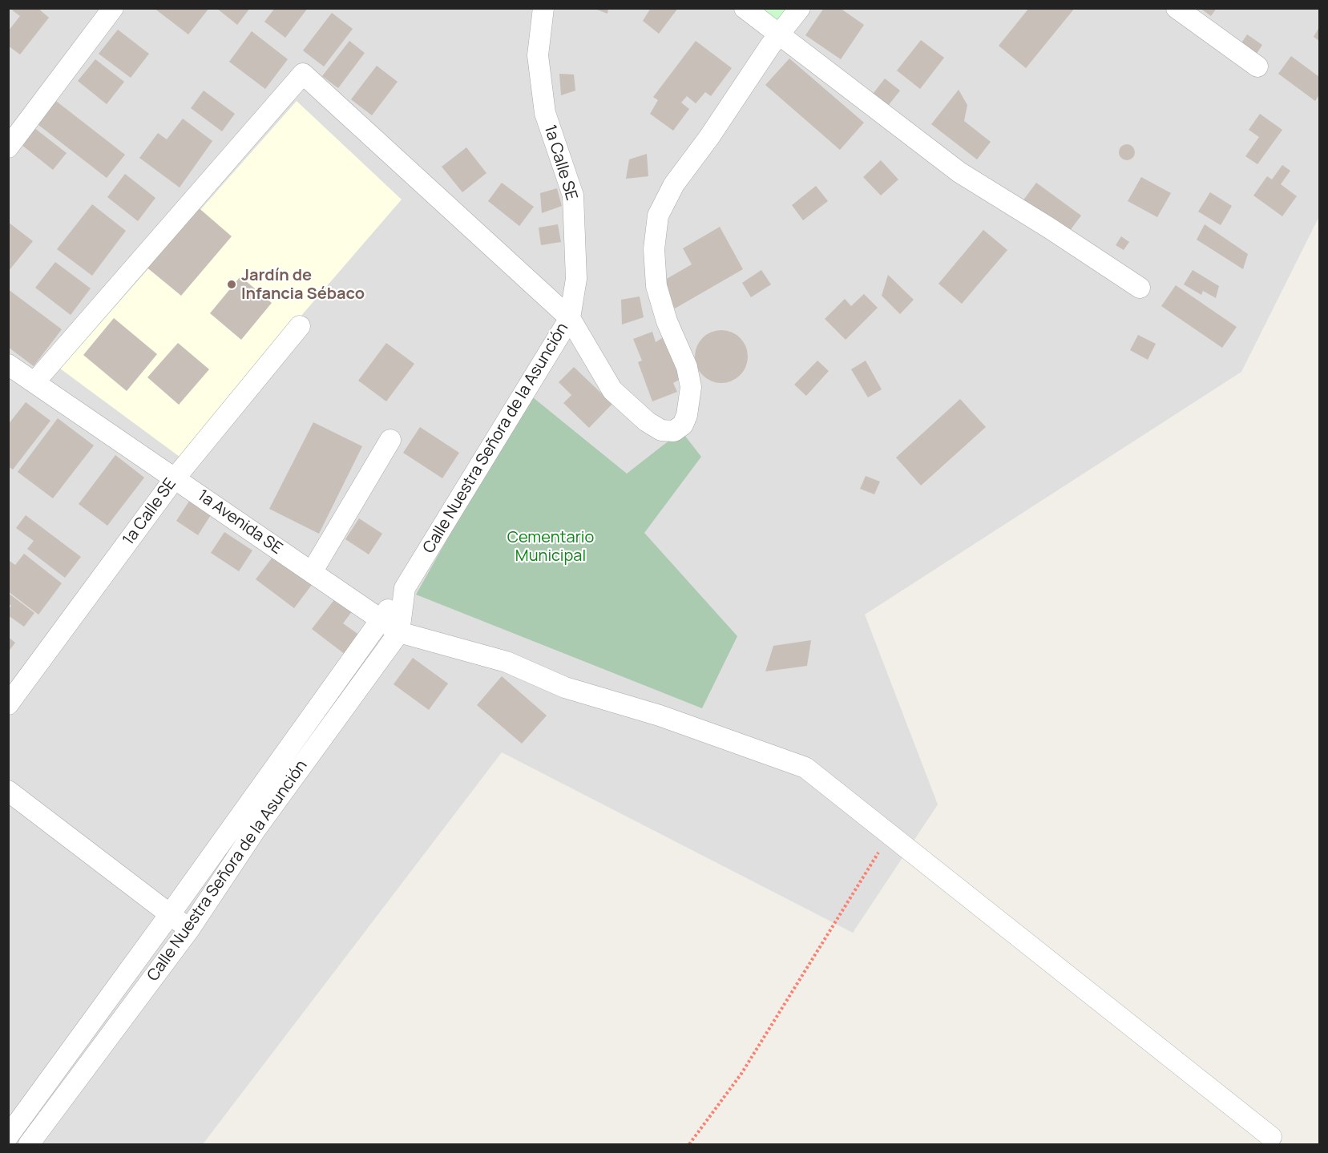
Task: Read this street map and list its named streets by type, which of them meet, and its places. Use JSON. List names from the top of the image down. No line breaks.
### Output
{"streets":{"street":["1a Calle SE","Calle Nuestra Señora de la Asunción","1a Avenida SE"]},"crossings":[["1a Calle SE","Calle Nuestra Señora de la Asunción"],["1a Calle SE","1a Avenida SE"],["Calle Nuestra Señora de la Asunción","1a Avenida SE"]],"parks":["Cementario Municipal"],"places":["Jardín de Infancia Sébaco"]}
